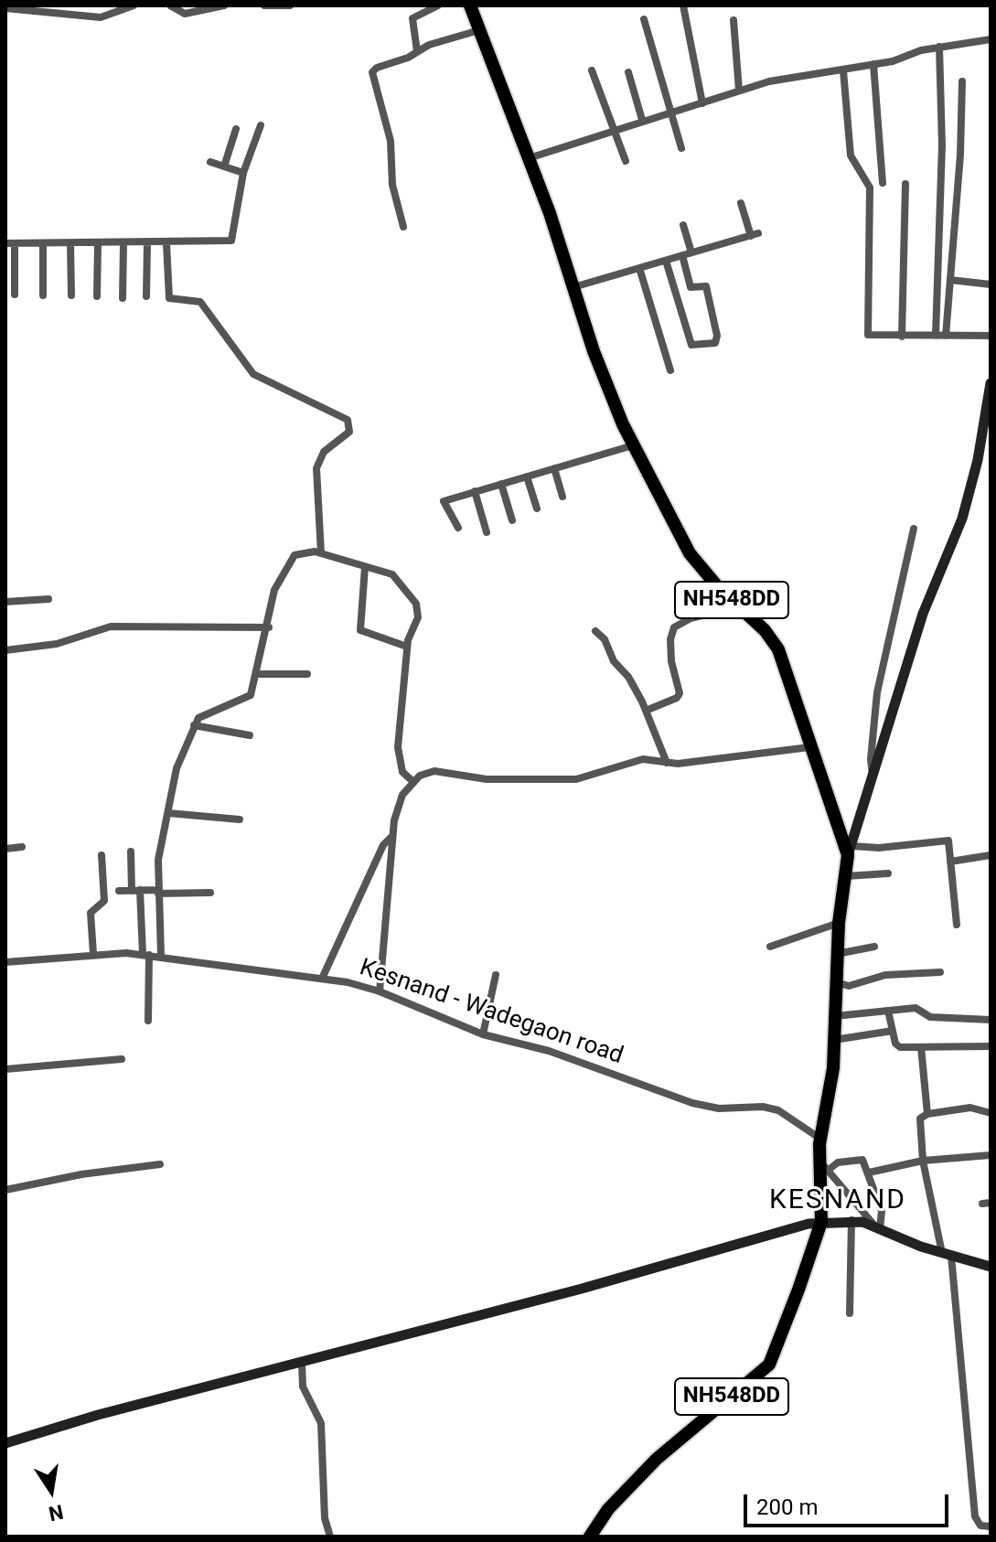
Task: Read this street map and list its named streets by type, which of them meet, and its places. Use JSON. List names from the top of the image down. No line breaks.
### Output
{"streets":{"highway":["NH548DD"],"street":["Kesnand - Wadegaon road"]},"crossings":[["NH548DD","Kesnand - Wadegaon road"]],"districts":["KESNAND"],"scale_bar":"200 m","north":"bottom"}
